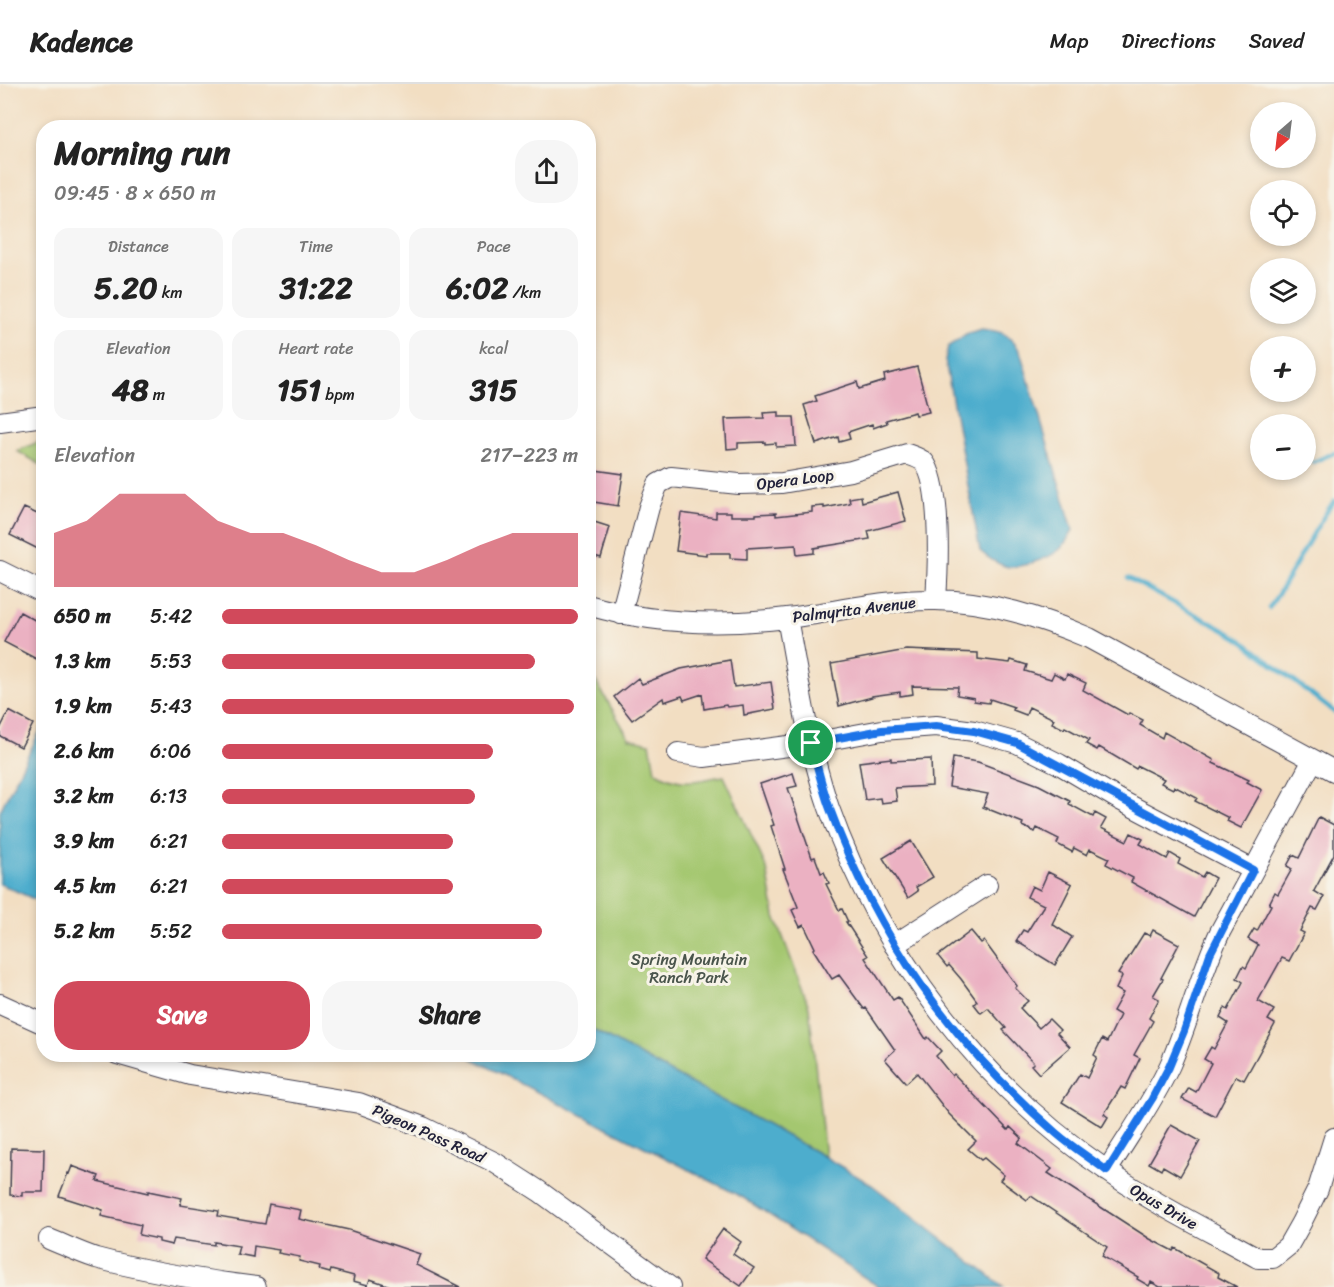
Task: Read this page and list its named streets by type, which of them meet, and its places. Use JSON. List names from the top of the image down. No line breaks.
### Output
{"streets":{"street":["Opera Loop","Palmyrita Avenue","Pigeon Pass Road","Opus Drive"]},"crossings":[["Opera Loop","Palmyrita Avenue"],["Palmyrita Avenue","Opus Drive"]],"parks":["Spring Mountain Ranch Park"],"north":"bottom left","page":{"header":"Kadence","nav":["Map","Directions","Saved"],"map_buttons":["+","−"],"heading":["Morning run","09:45 · 8 × 650 m"],"stats":[["Distance","5.20 km"],["Time","31:22"],["Pace","6:02 /km"],["Elevation","48 m"],["Heart rate","151 bpm"],["kcal","315"]],"chart":["Elevation","217–223 m"],"list":[{"name":"650 m","note":"5:42"},{"name":"1.3 km","note":"5:53"},{"name":"1.9 km","note":"5:43"},{"name":"2.6 km","note":"6:06"},{"name":"3.2 km","note":"6:13"},{"name":"3.9 km","note":"6:21"},{"name":"4.5 km","note":"6:21"},{"name":"5.2 km","note":"5:52"}],"buttons":["Save","Share"]}}
